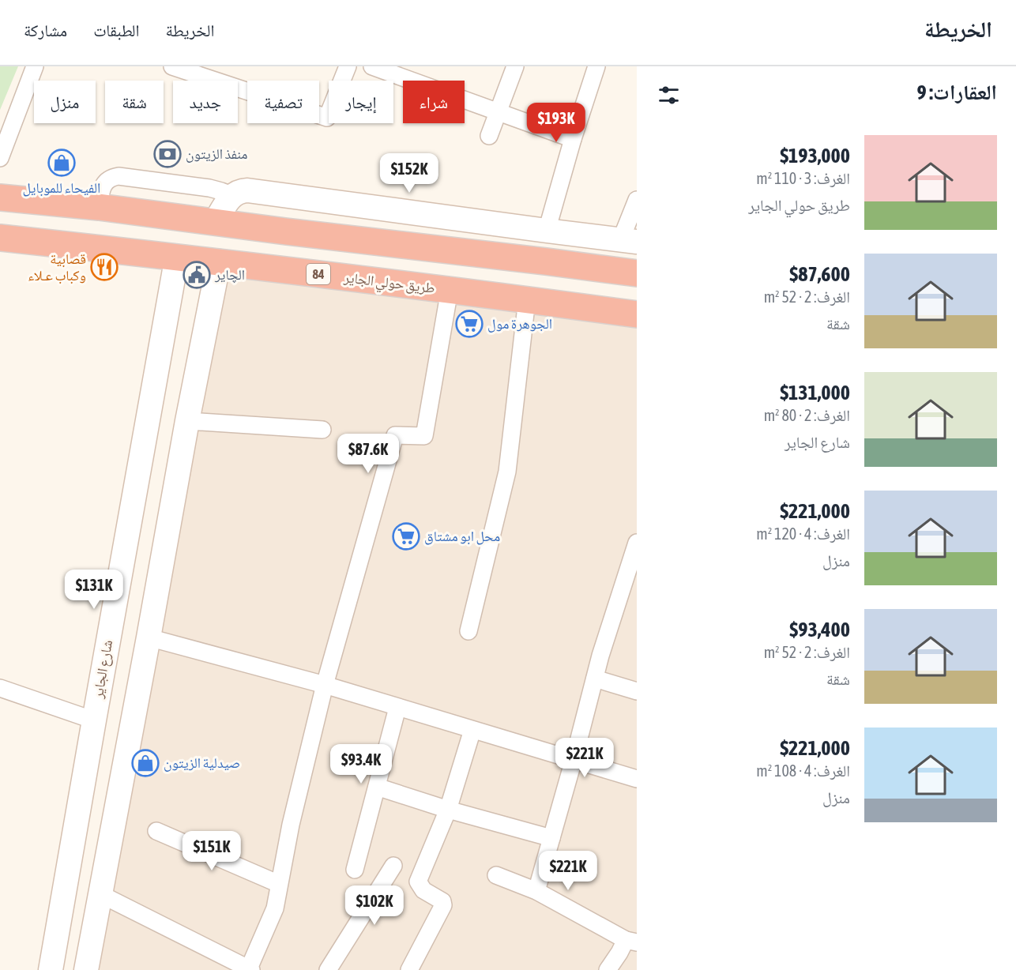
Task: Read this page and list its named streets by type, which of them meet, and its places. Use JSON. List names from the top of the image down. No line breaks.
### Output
{"streets":{"highway":["84","طريق حولي الجاير"],"street":["شارع الجاير"]},"crossings":[["طريق حولي الجاير","شارع الجاير"]],"places":{"bank":["منفذ الزيتون"],"shop":["الفيحاء للموبايل","صيدلية الزيتون"],"restaurant":["قصابية وكباب عـلاء"],"public building":["الچاير"],"supermarket":["الجوهرة مول","محل ابو مشتاق"]},"page":{"header":"الخريطة","nav":["الخريطة","الطبقات","مشاركة"],"heading":"العقارات: 9","chip":["شراء","إيجار","تصفية","جديد","شقة","منزل"],"price":["$193K","$152K","$87.6K","$131K","$221K","$93.4K","$151K","$221K","$102K"],"list":[{"name":"$193,000","note":"الغرف: 3 · 110 m² · طريق حولي الجاير"},{"name":"$87,600","note":"الغرف: 2 · 52 m² · شقة"},{"name":"$131,000","note":"الغرف: 2 · 80 m² · شارع الجاير"},{"name":"$221,000","note":"الغرف: 4 · 120 m² · منزل"},{"name":"$93,400","note":"الغرف: 2 · 52 m² · شقة"},{"name":"$221,000","note":"الغرف: 4 · 108 m² · منزل"}]}}
